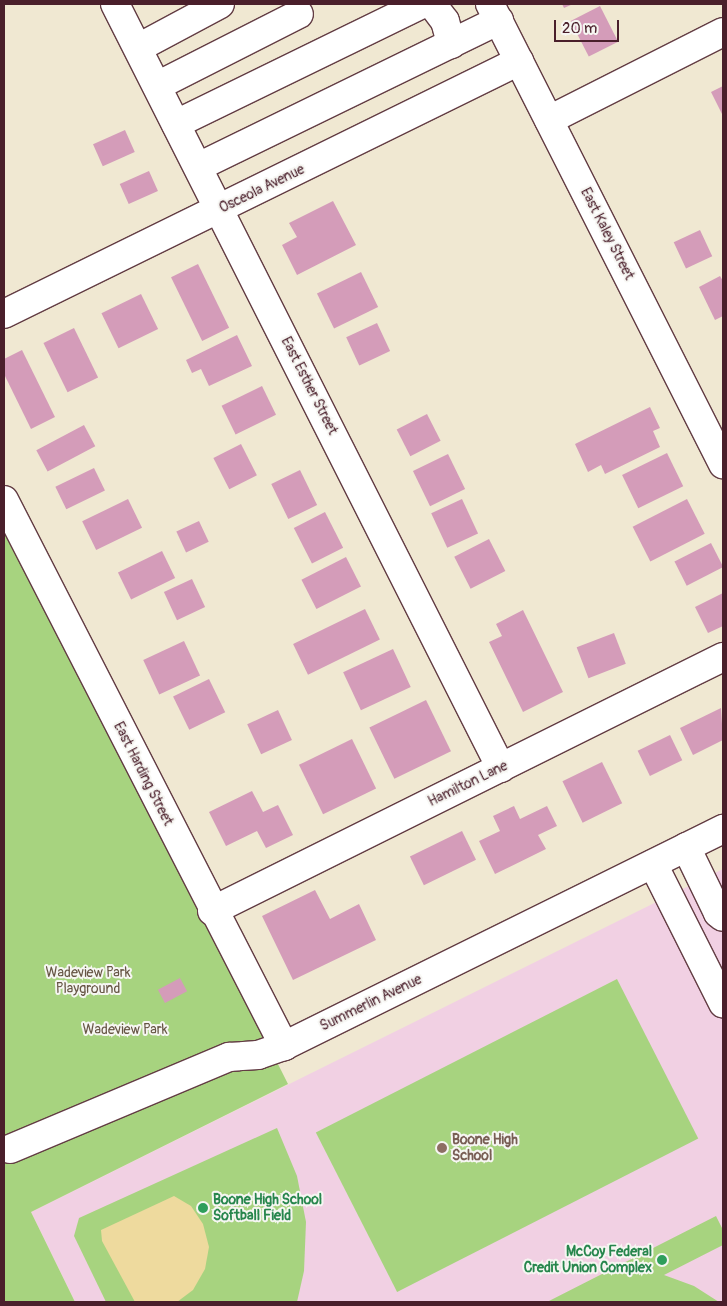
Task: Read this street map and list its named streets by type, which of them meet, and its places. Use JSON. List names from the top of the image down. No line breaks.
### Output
{"streets":{"street":["Osceola Avenue","East Kaley Street","East Esther Street","East Harding Street","Hamilton Lane","Summerlin Avenue"]},"crossings":[["Osceola Avenue","East Kaley Street"],["Osceola Avenue","East Esther Street"],["East Esther Street","Hamilton Lane"],["East Harding Street","Hamilton Lane"],["East Harding Street","Summerlin Avenue"]],"parks":["Wadeview Park Playground","Wadeview Park"],"places":["Boone High School","Boone High School Softball Field","McCoy Federal Credit Union Complex"],"scale_bar":"20 m"}
